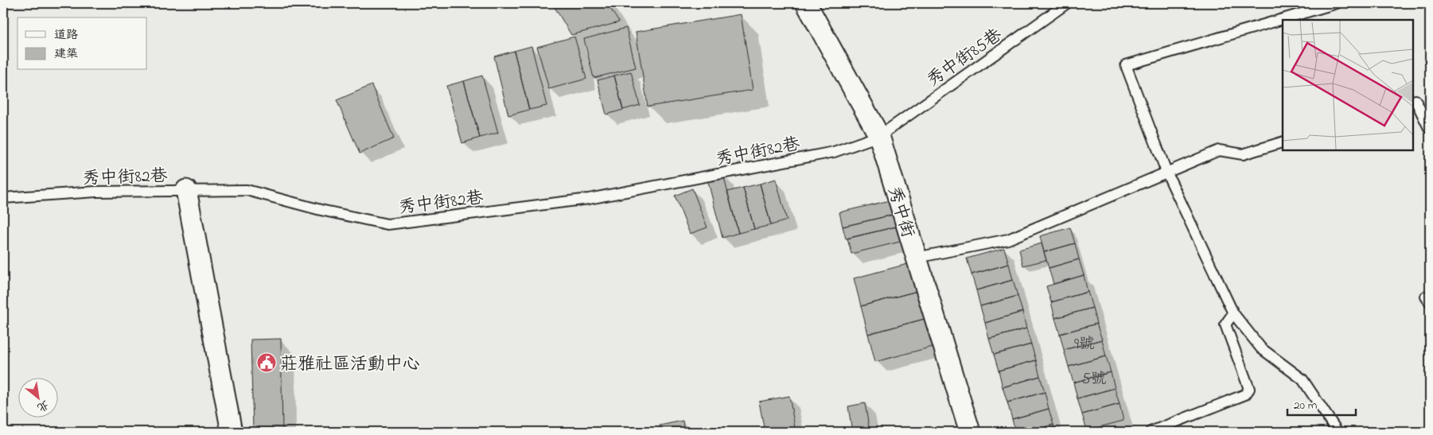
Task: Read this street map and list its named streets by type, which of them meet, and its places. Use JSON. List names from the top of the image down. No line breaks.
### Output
{"streets":{"street":["秀中街"],"lane":["秀中街85巷","秀中街82巷"]},"crossings":[["秀中街85巷","秀中街82巷"],["秀中街85巷","秀中街"],["秀中街82巷","秀中街"]],"places":{"public building":["莊雅社區活動中心"]},"house_numbers":["9號","5號"],"legend":["道路","建築"],"scale_bar":"20 m","north":"bottom right"}
